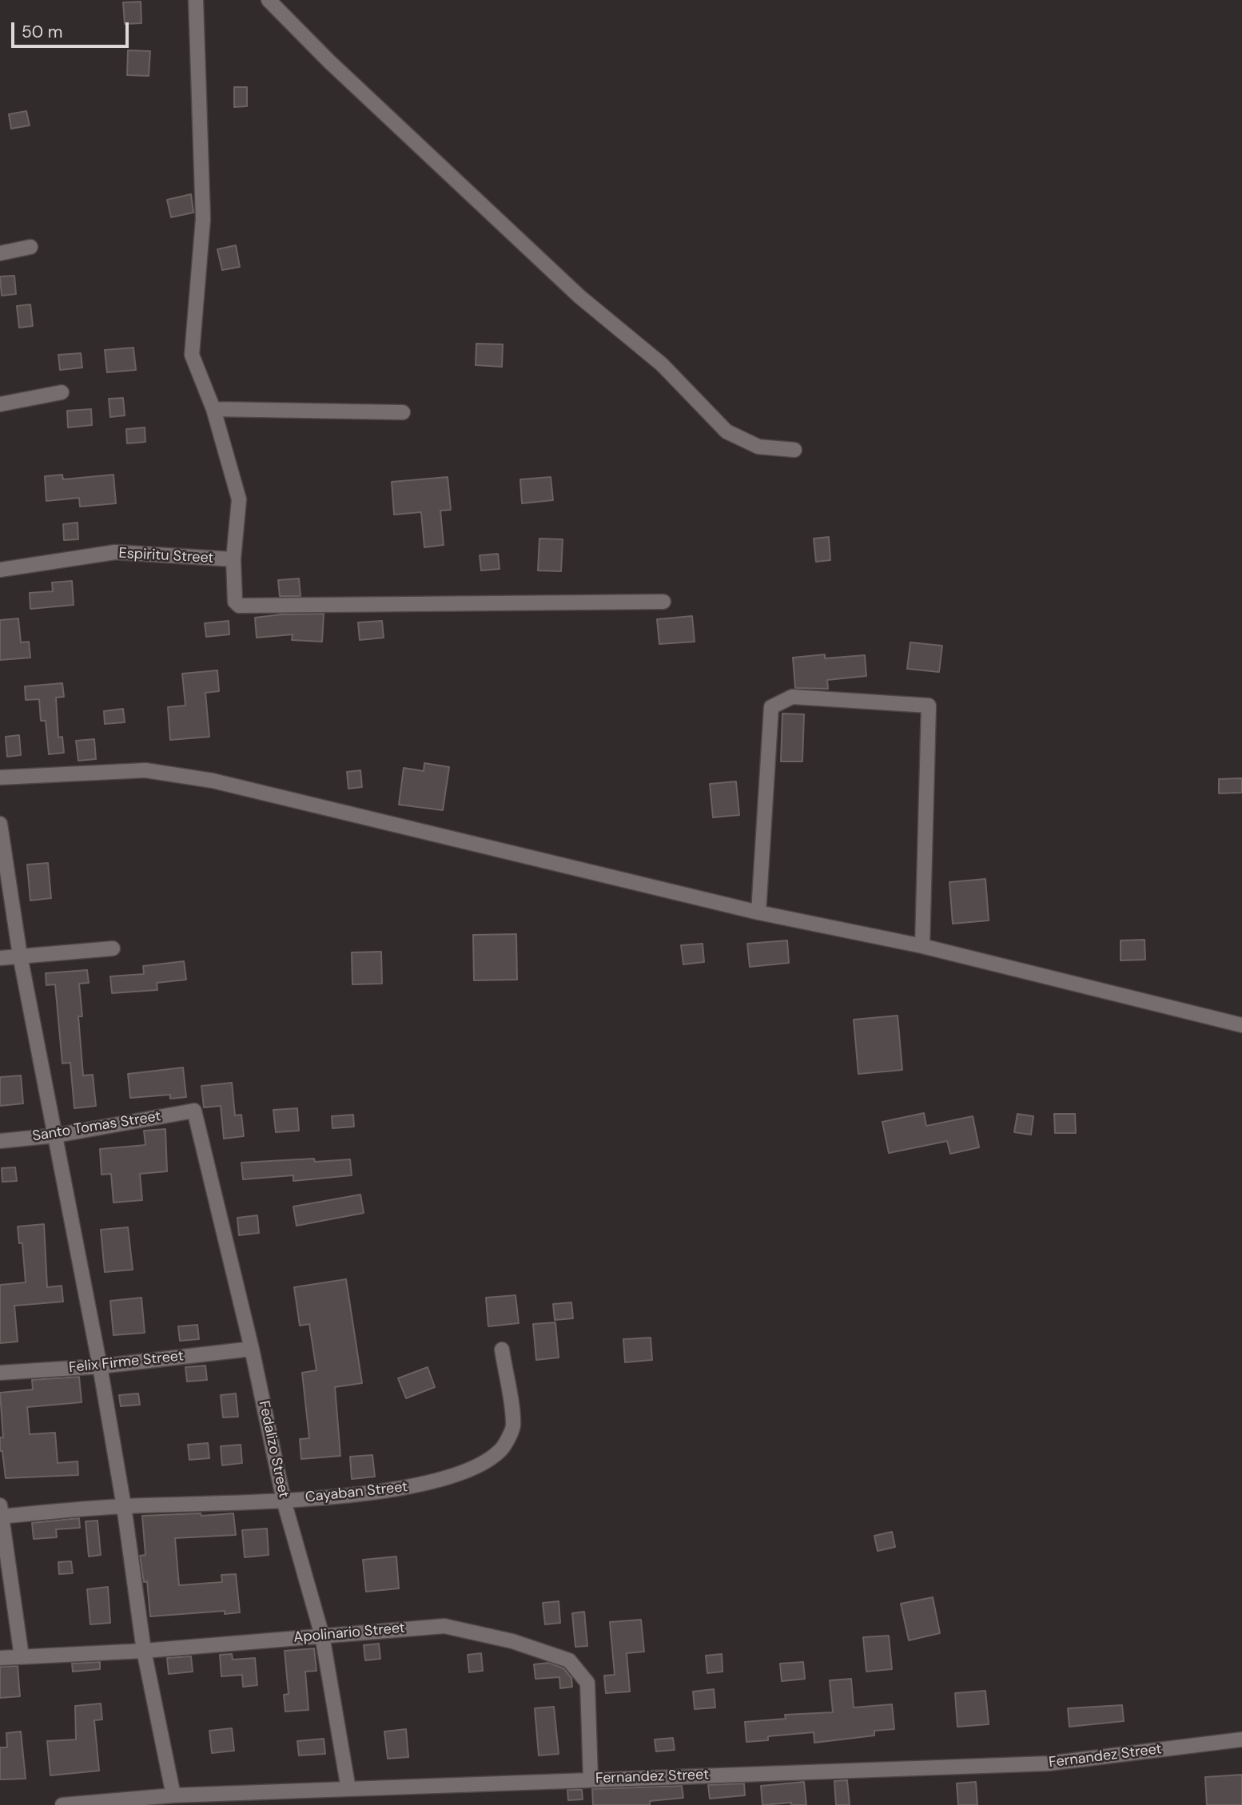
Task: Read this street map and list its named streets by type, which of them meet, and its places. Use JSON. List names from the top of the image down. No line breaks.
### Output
{"streets":{"street":["Espiritu Street","Santo Tomas Street","Felix Firme Street","Fedalizo Street","Cayaban Street","Apolinario Street","Fernandez Street"]},"crossings":[["Santo Tomas Street","Fedalizo Street"],["Felix Firme Street","Fedalizo Street"],["Fedalizo Street","Cayaban Street"],["Fedalizo Street","Apolinario Street"],["Fedalizo Street","Fernandez Street"],["Apolinario Street","Fernandez Street"]],"scale_bar":"50 m"}
